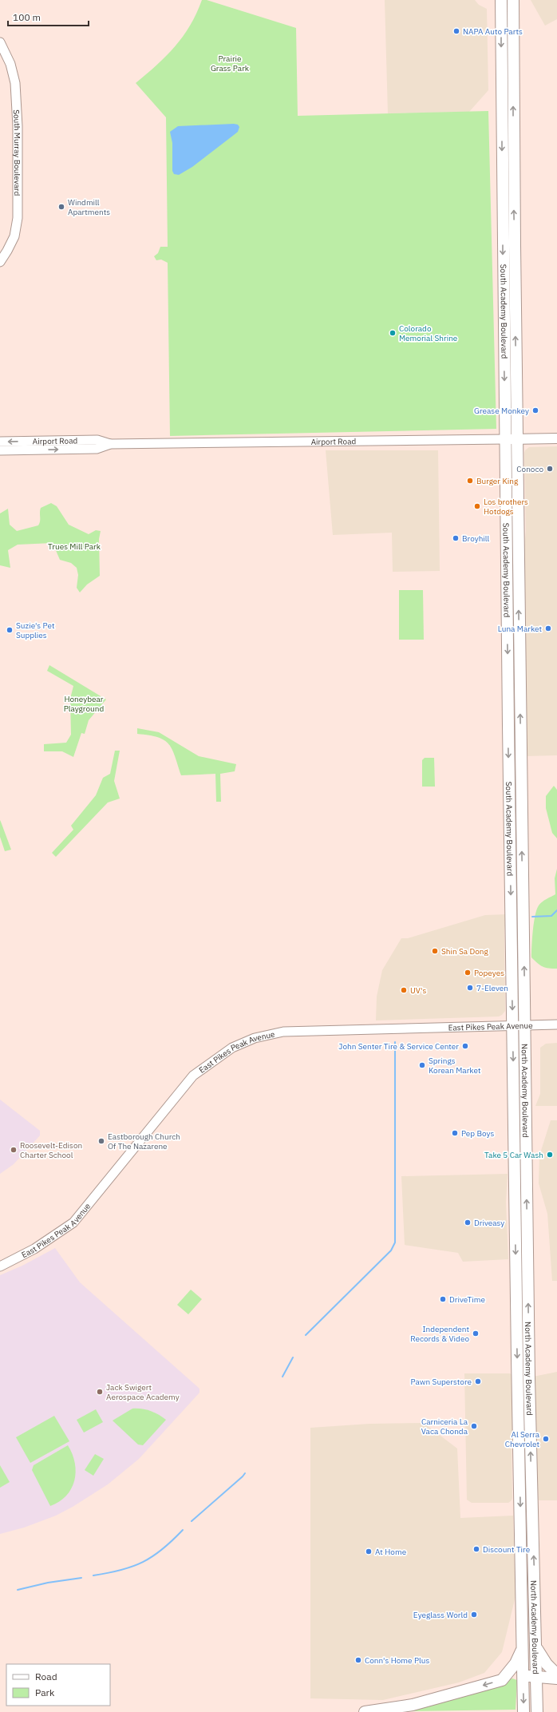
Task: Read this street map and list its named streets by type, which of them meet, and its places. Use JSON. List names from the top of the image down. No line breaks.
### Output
{"streets":{"highway":["South Academy Boulevard","North Academy Boulevard"],"main road":["South Murray Boulevard","Airport Road","East Pikes Peak Avenue"]},"crossings":[["South Academy Boulevard","Airport Road"],["South Academy Boulevard","East Pikes Peak Avenue"],["South Academy Boulevard","North Academy Boulevard"],["East Pikes Peak Avenue","North Academy Boulevard"]],"parks":["Prairie Grass Park","Trues Mill Park","Honeybear Playground"],"places":["NAPA Auto Parts","Windmill Apartments","Colorado Memorial Shrine","Grease Monkey","Conoco","Burger King","Los brothers Hotdogs","Broyhill","Luna Market","Suzie's Pet Supplies","Shin Sa Dong","Popeyes","7-Eleven","UV's","John Senter Tire & Service Center","Springs Korean Market","Pep Boys","Eastborough Church Of The Nazarene","Roosevelt-Edison Charter School","Take 5 Car Wash","Driveasy","DriveTime","Independent Records & Video","Pawn Superstore","Jack Swigert Aerospace Academy","Carniceria La Vaca Chonda","Al Serra Chevrolet","Discount Tire","At Home","Eyeglass World","Conn's Home Plus"],"legend":["Road","Park"],"scale_bar":"100 m"}
